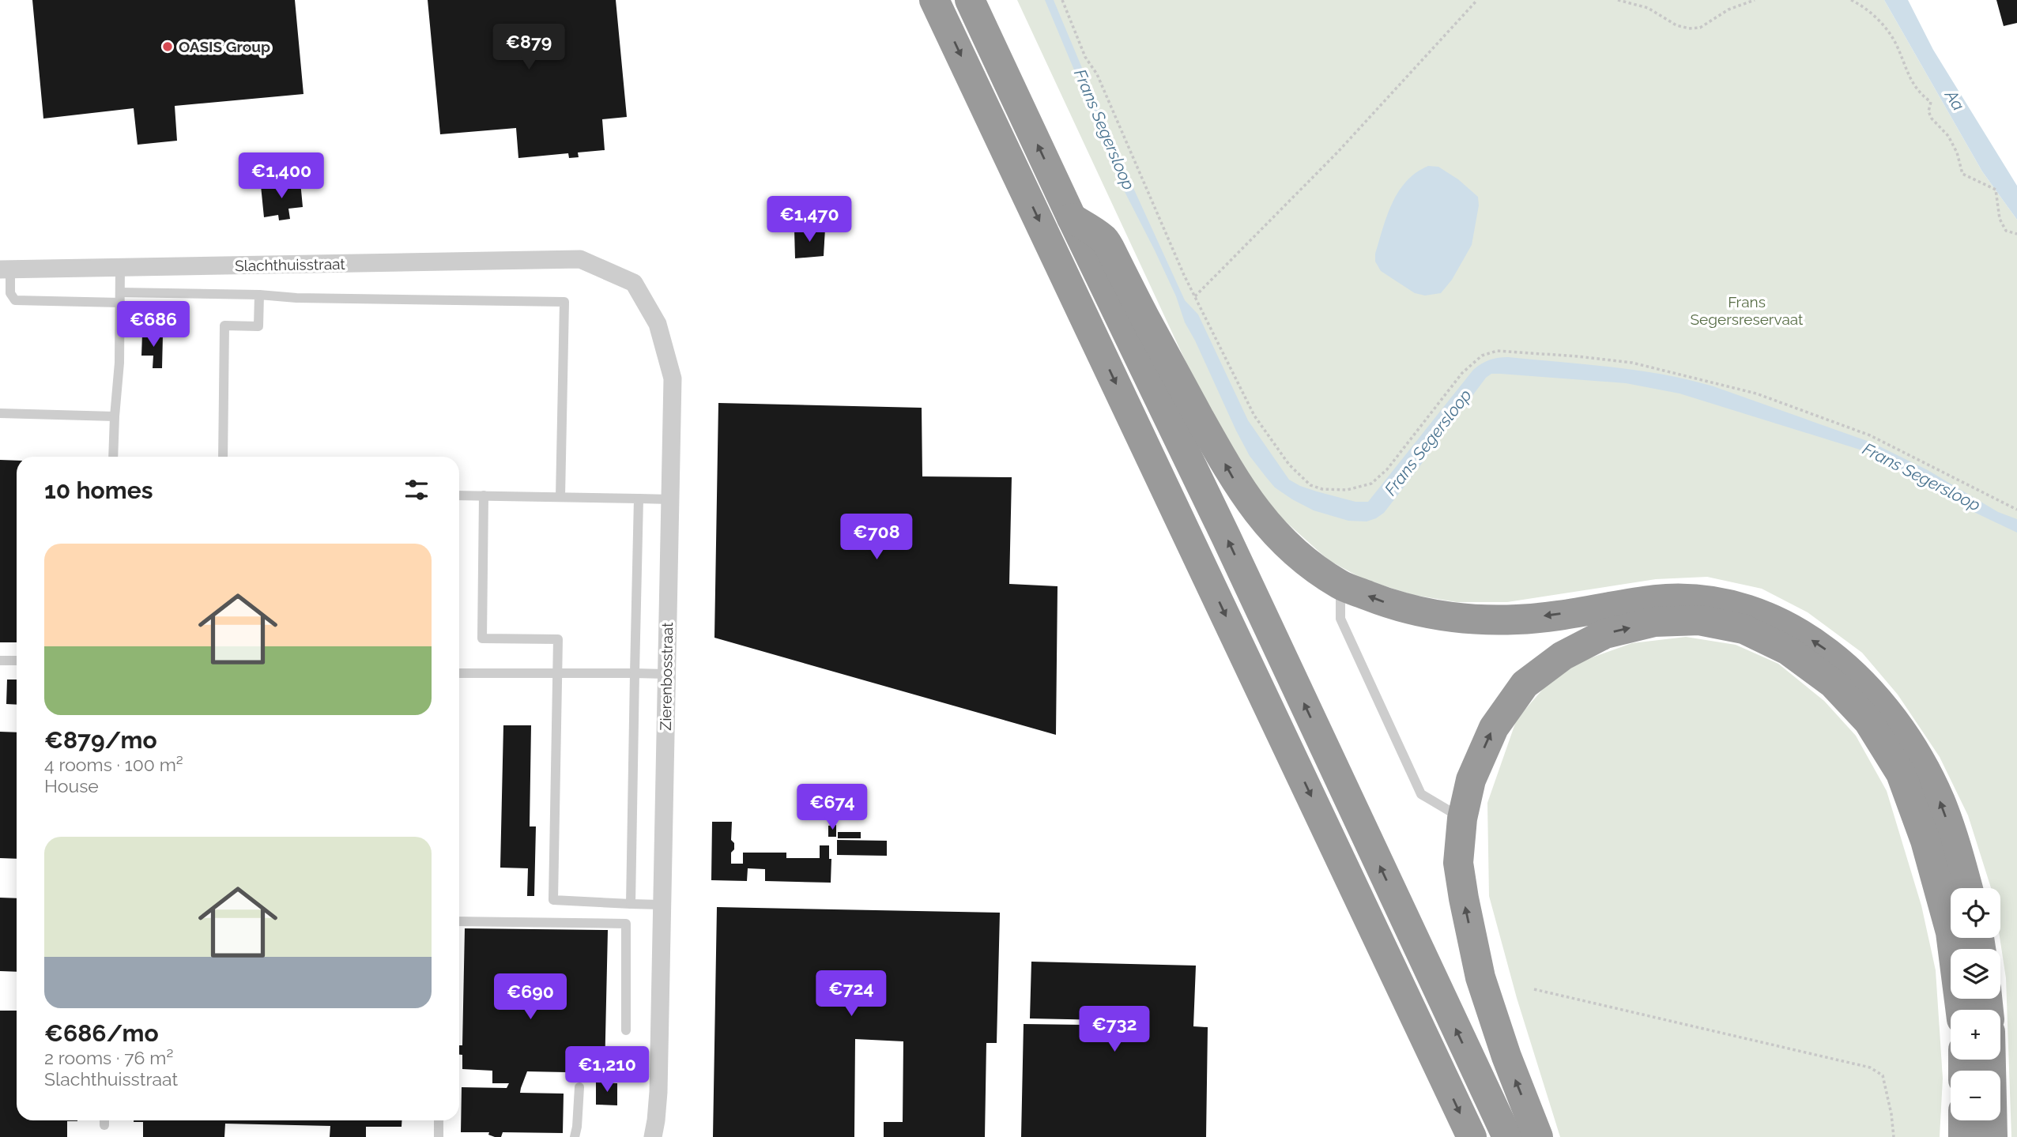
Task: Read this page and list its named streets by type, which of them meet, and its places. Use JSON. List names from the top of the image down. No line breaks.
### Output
{"streets":{"street":["Slachthuisstraat","Zierenbosstraat"]},"crossings":[["Slachthuisstraat","Zierenbosstraat"]],"water":["Aa","Frans Segersloop"],"parks":["Frans Segersreservaat"],"places":["OASIS Group"],"page":{"price":["€879","€1,400","€1,470","€686","€708","€674","€724","€690","€732","€1,210"],"heading":"10 homes","list":[{"name":"€879/mo","note":"4 rooms · 100 m² · House"},{"name":"€686/mo","note":"2 rooms · 76 m² · Slachthuisstraat"}],"map_buttons":["+","−"]}}
